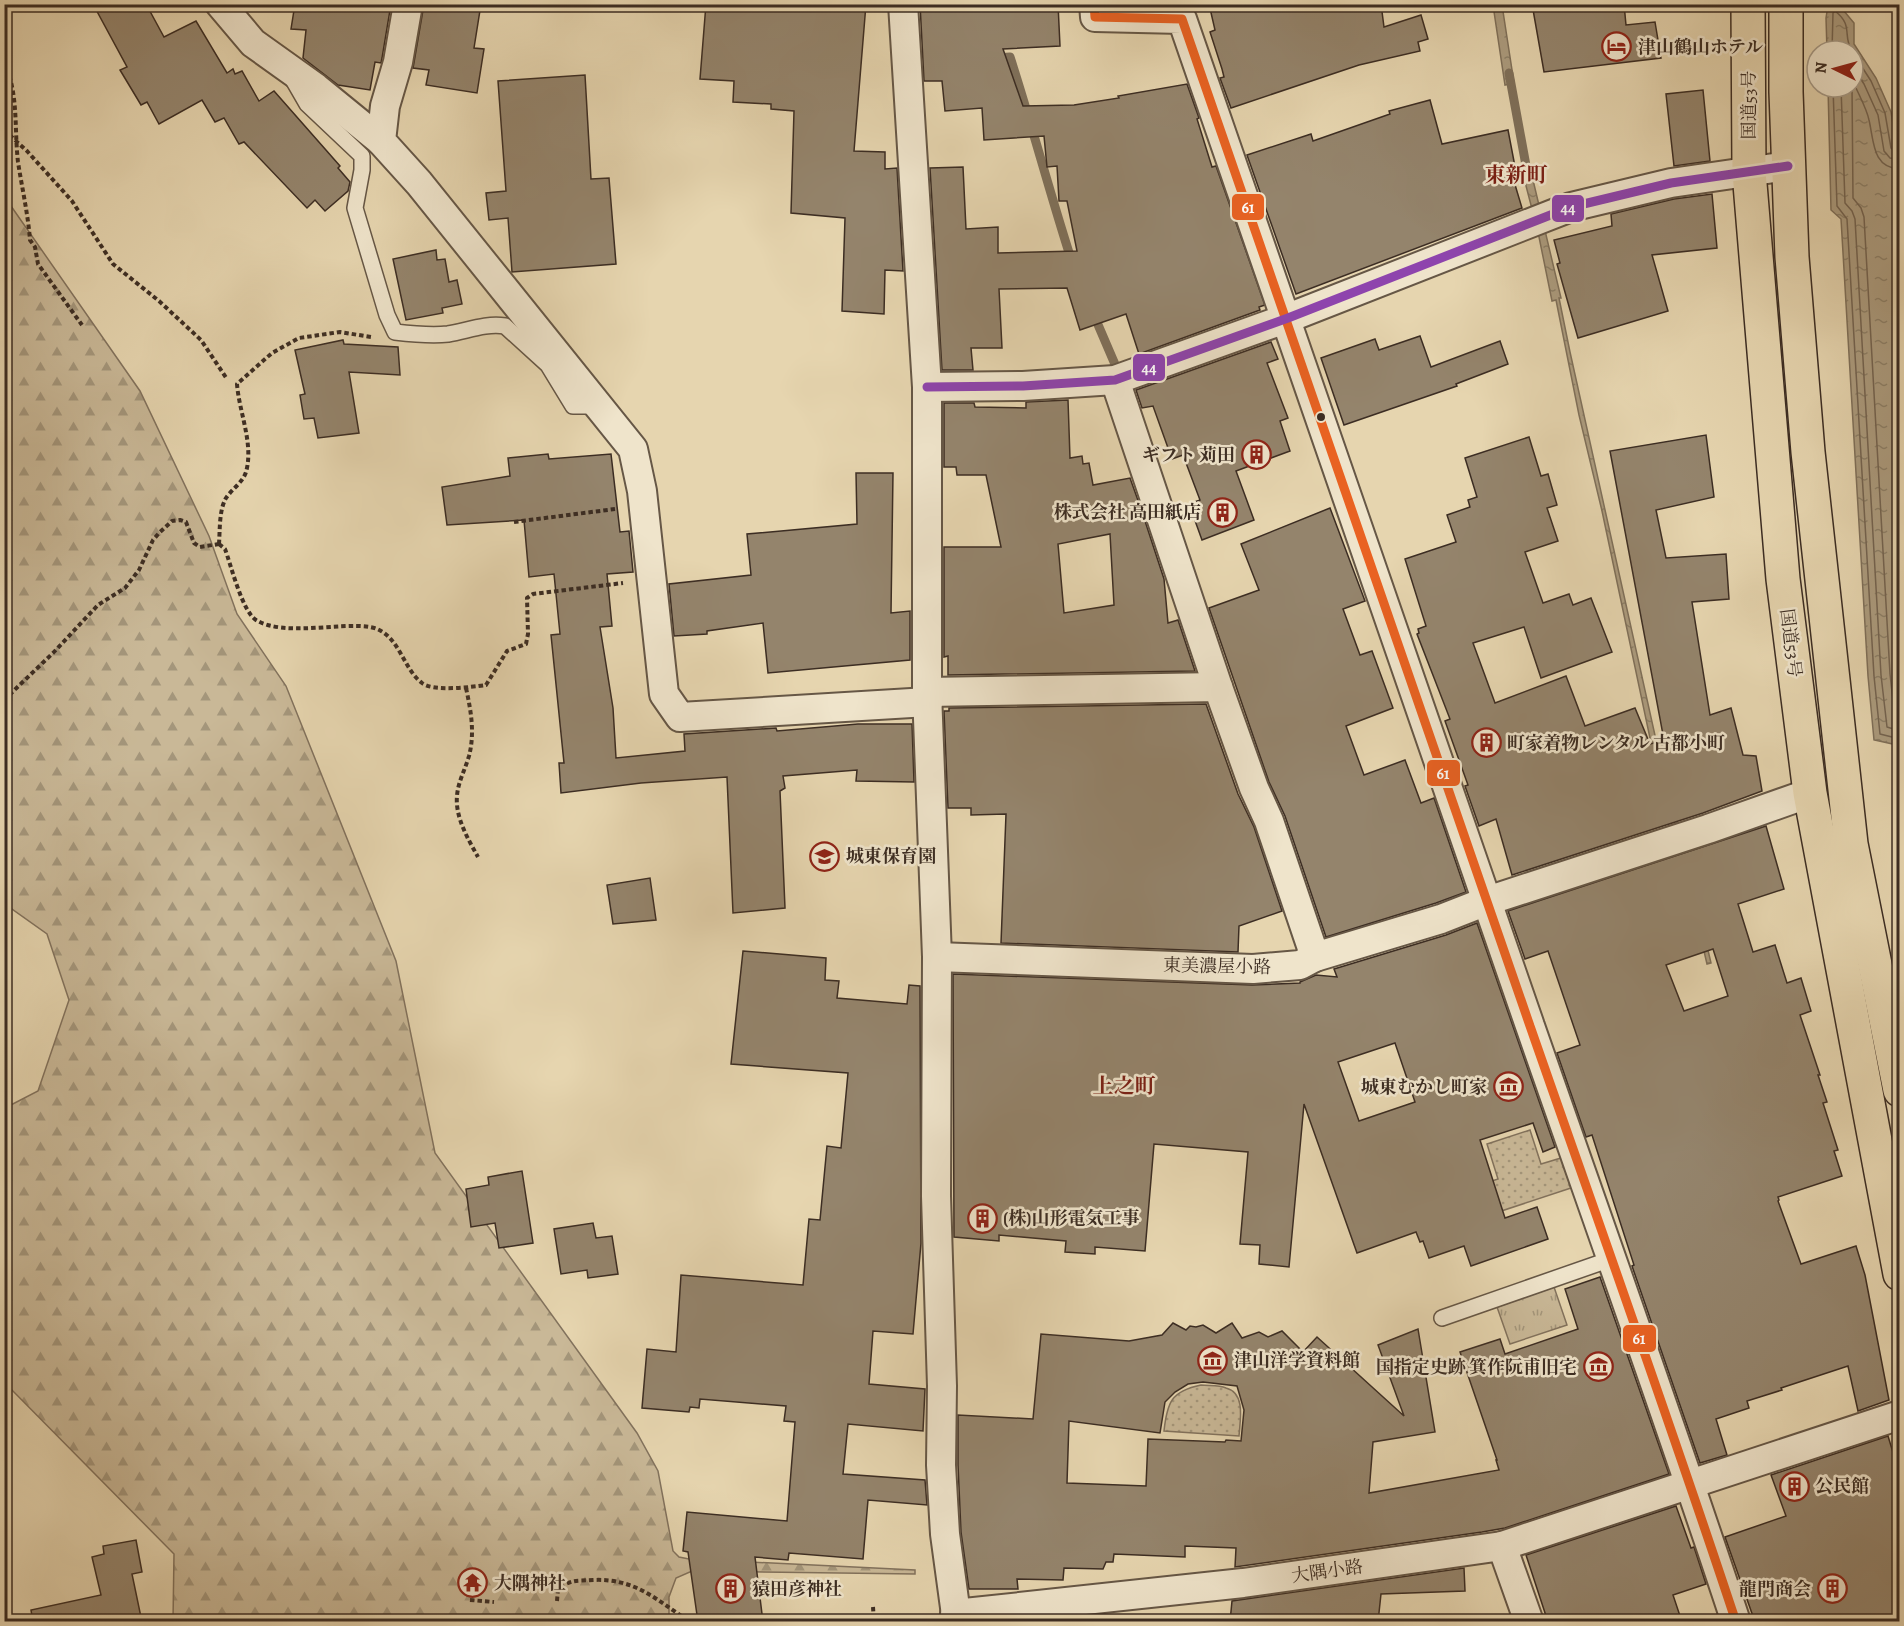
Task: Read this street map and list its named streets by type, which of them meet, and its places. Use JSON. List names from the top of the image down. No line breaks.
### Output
{"streets":{"highway":["国道53号"],"street":["東美濃屋小路","大隅小路"]},"crossings":[["国道53号","東美濃屋小路"]],"districts":["東新町","上之町"],"places":{"hotel":["津山鶴山ホテル"],"building":["ギフト 苅田","株式会社 高田紙店","町家着物レンタル 古都小町","(株)山形電気工事","公民館","猿田彦神社","龍門商会"],"school or university":["城東保育園"],"museum":["城東むかし町家","津山洋学資料館","国指定史跡 箕作阮甫旧宅"],"temple":["大隅神社"]},"lines":["transit line 61","transit line 44"],"north":"left"}
